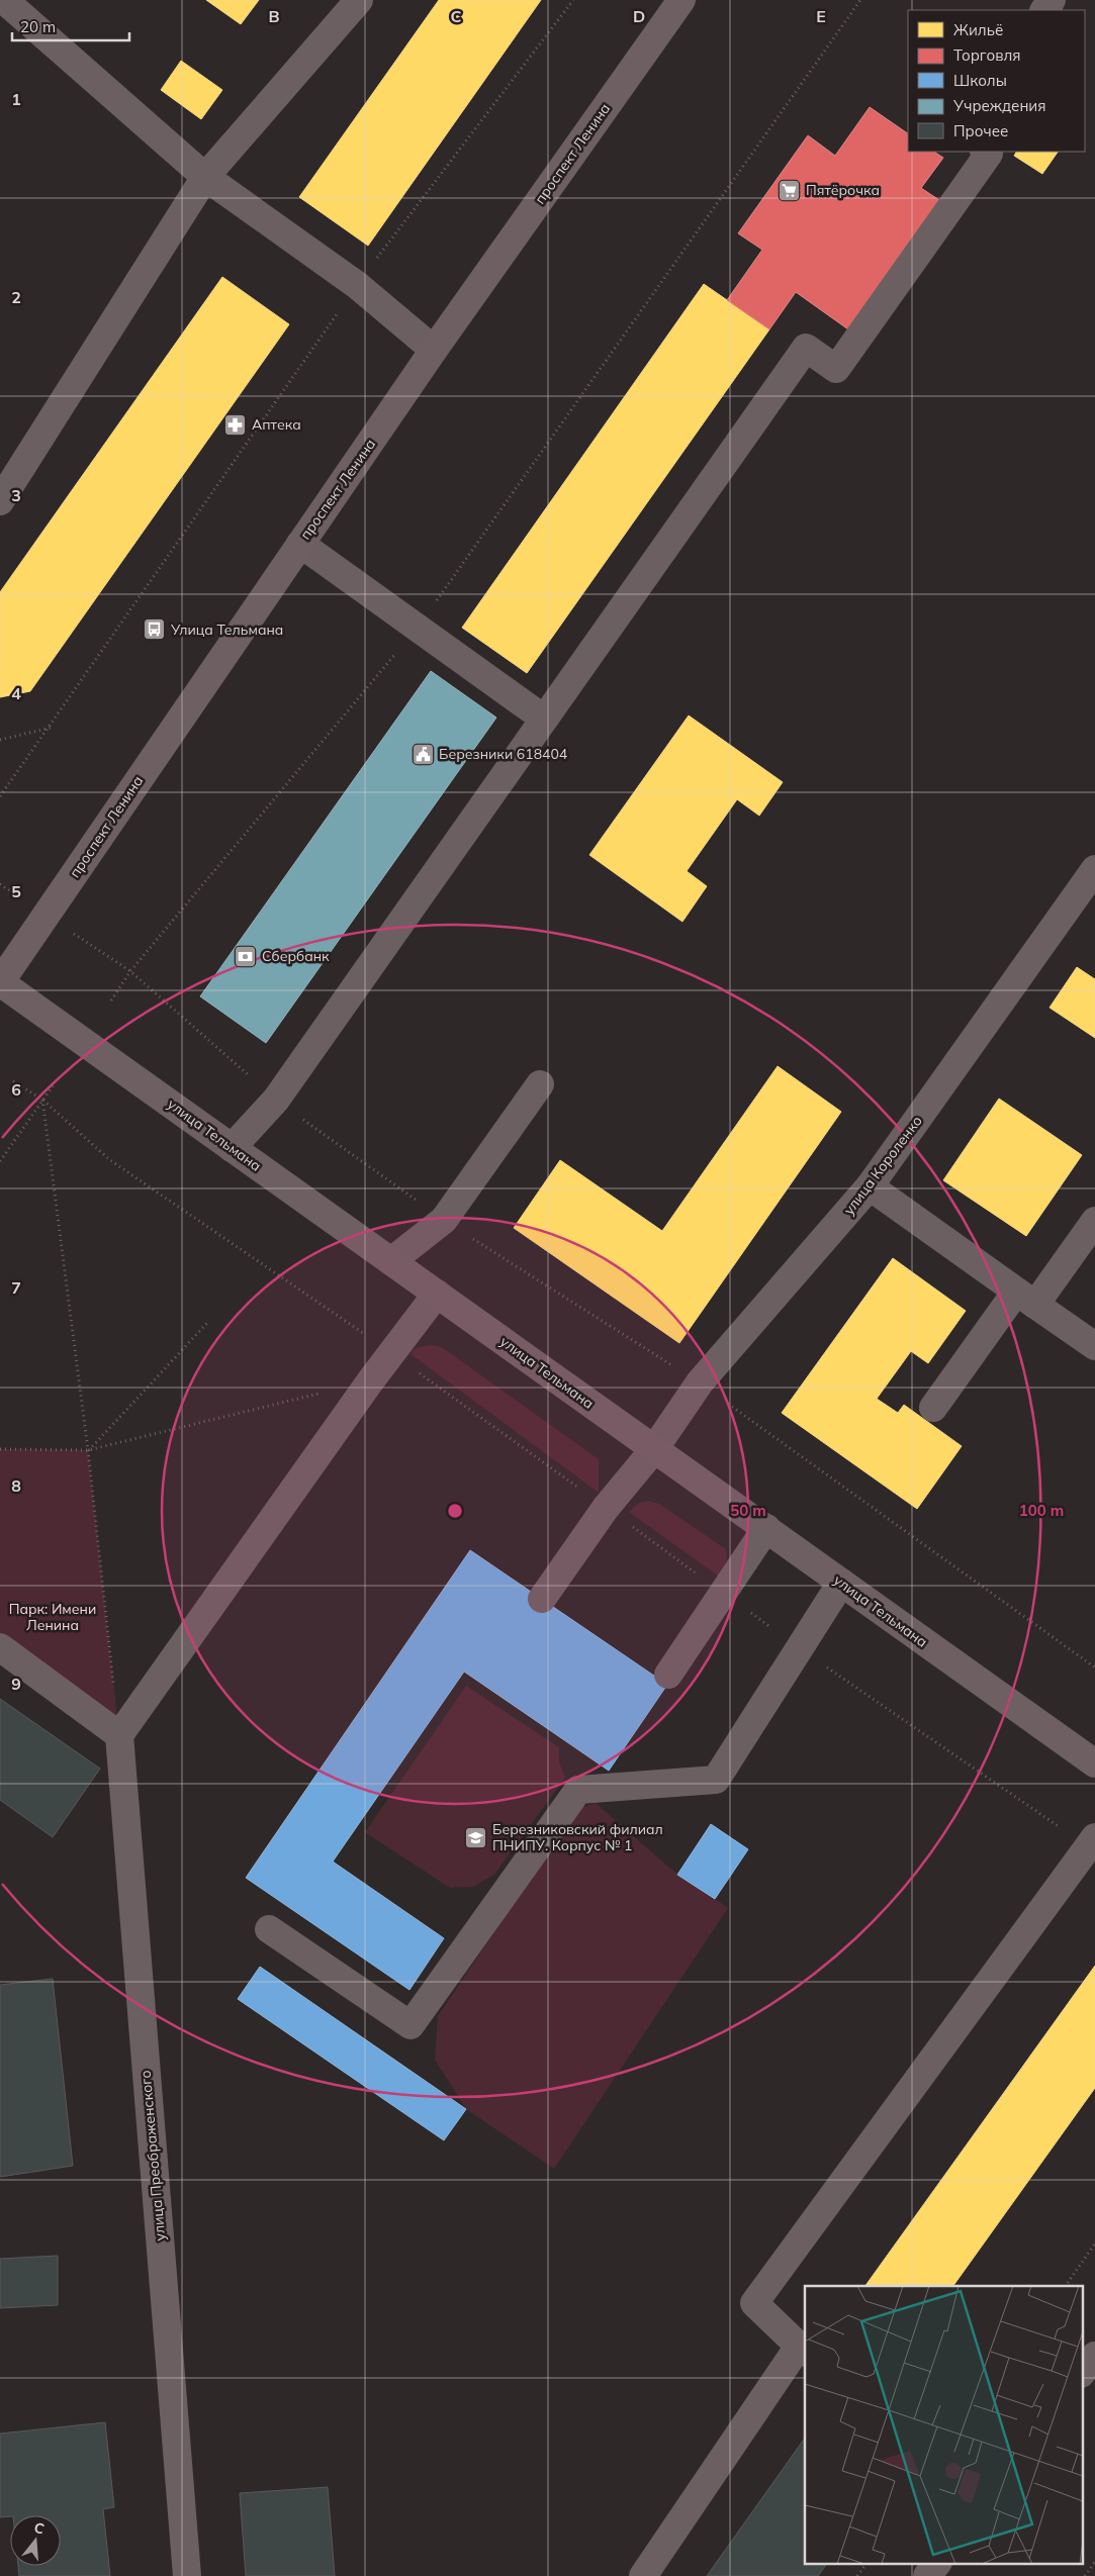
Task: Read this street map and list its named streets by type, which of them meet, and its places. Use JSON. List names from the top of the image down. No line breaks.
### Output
{"streets":{"main road":["проспект Ленина","улица Тельмана"],"street":["улица Короленко","улица Преображенского"]},"crossings":[["проспект Ленина","улица Тельмана"],["улица Тельмана","улица Короленко"]],"parks":["Парк: Имени Ленина"],"places":{"supermarket":["Пятёрочка"],"pharmacy":["Аптека"],"bus stop":["Улица Тельмана"],"public building":["Березники 618404"],"bank":["Сбербанк"],"school or university":["Березниковский филиал ПНИПУ. Корпус № 1"]},"legend":["Жильё","Торговля","Школы","Учреждения","Прочее"],"scale_bar":"20 m","north":"top","grid":{"columns":["B","C","D","E"],"rows":["1","2","3","4","5","6","7","8","9"]},"rings":["50 m","100 m"]}
